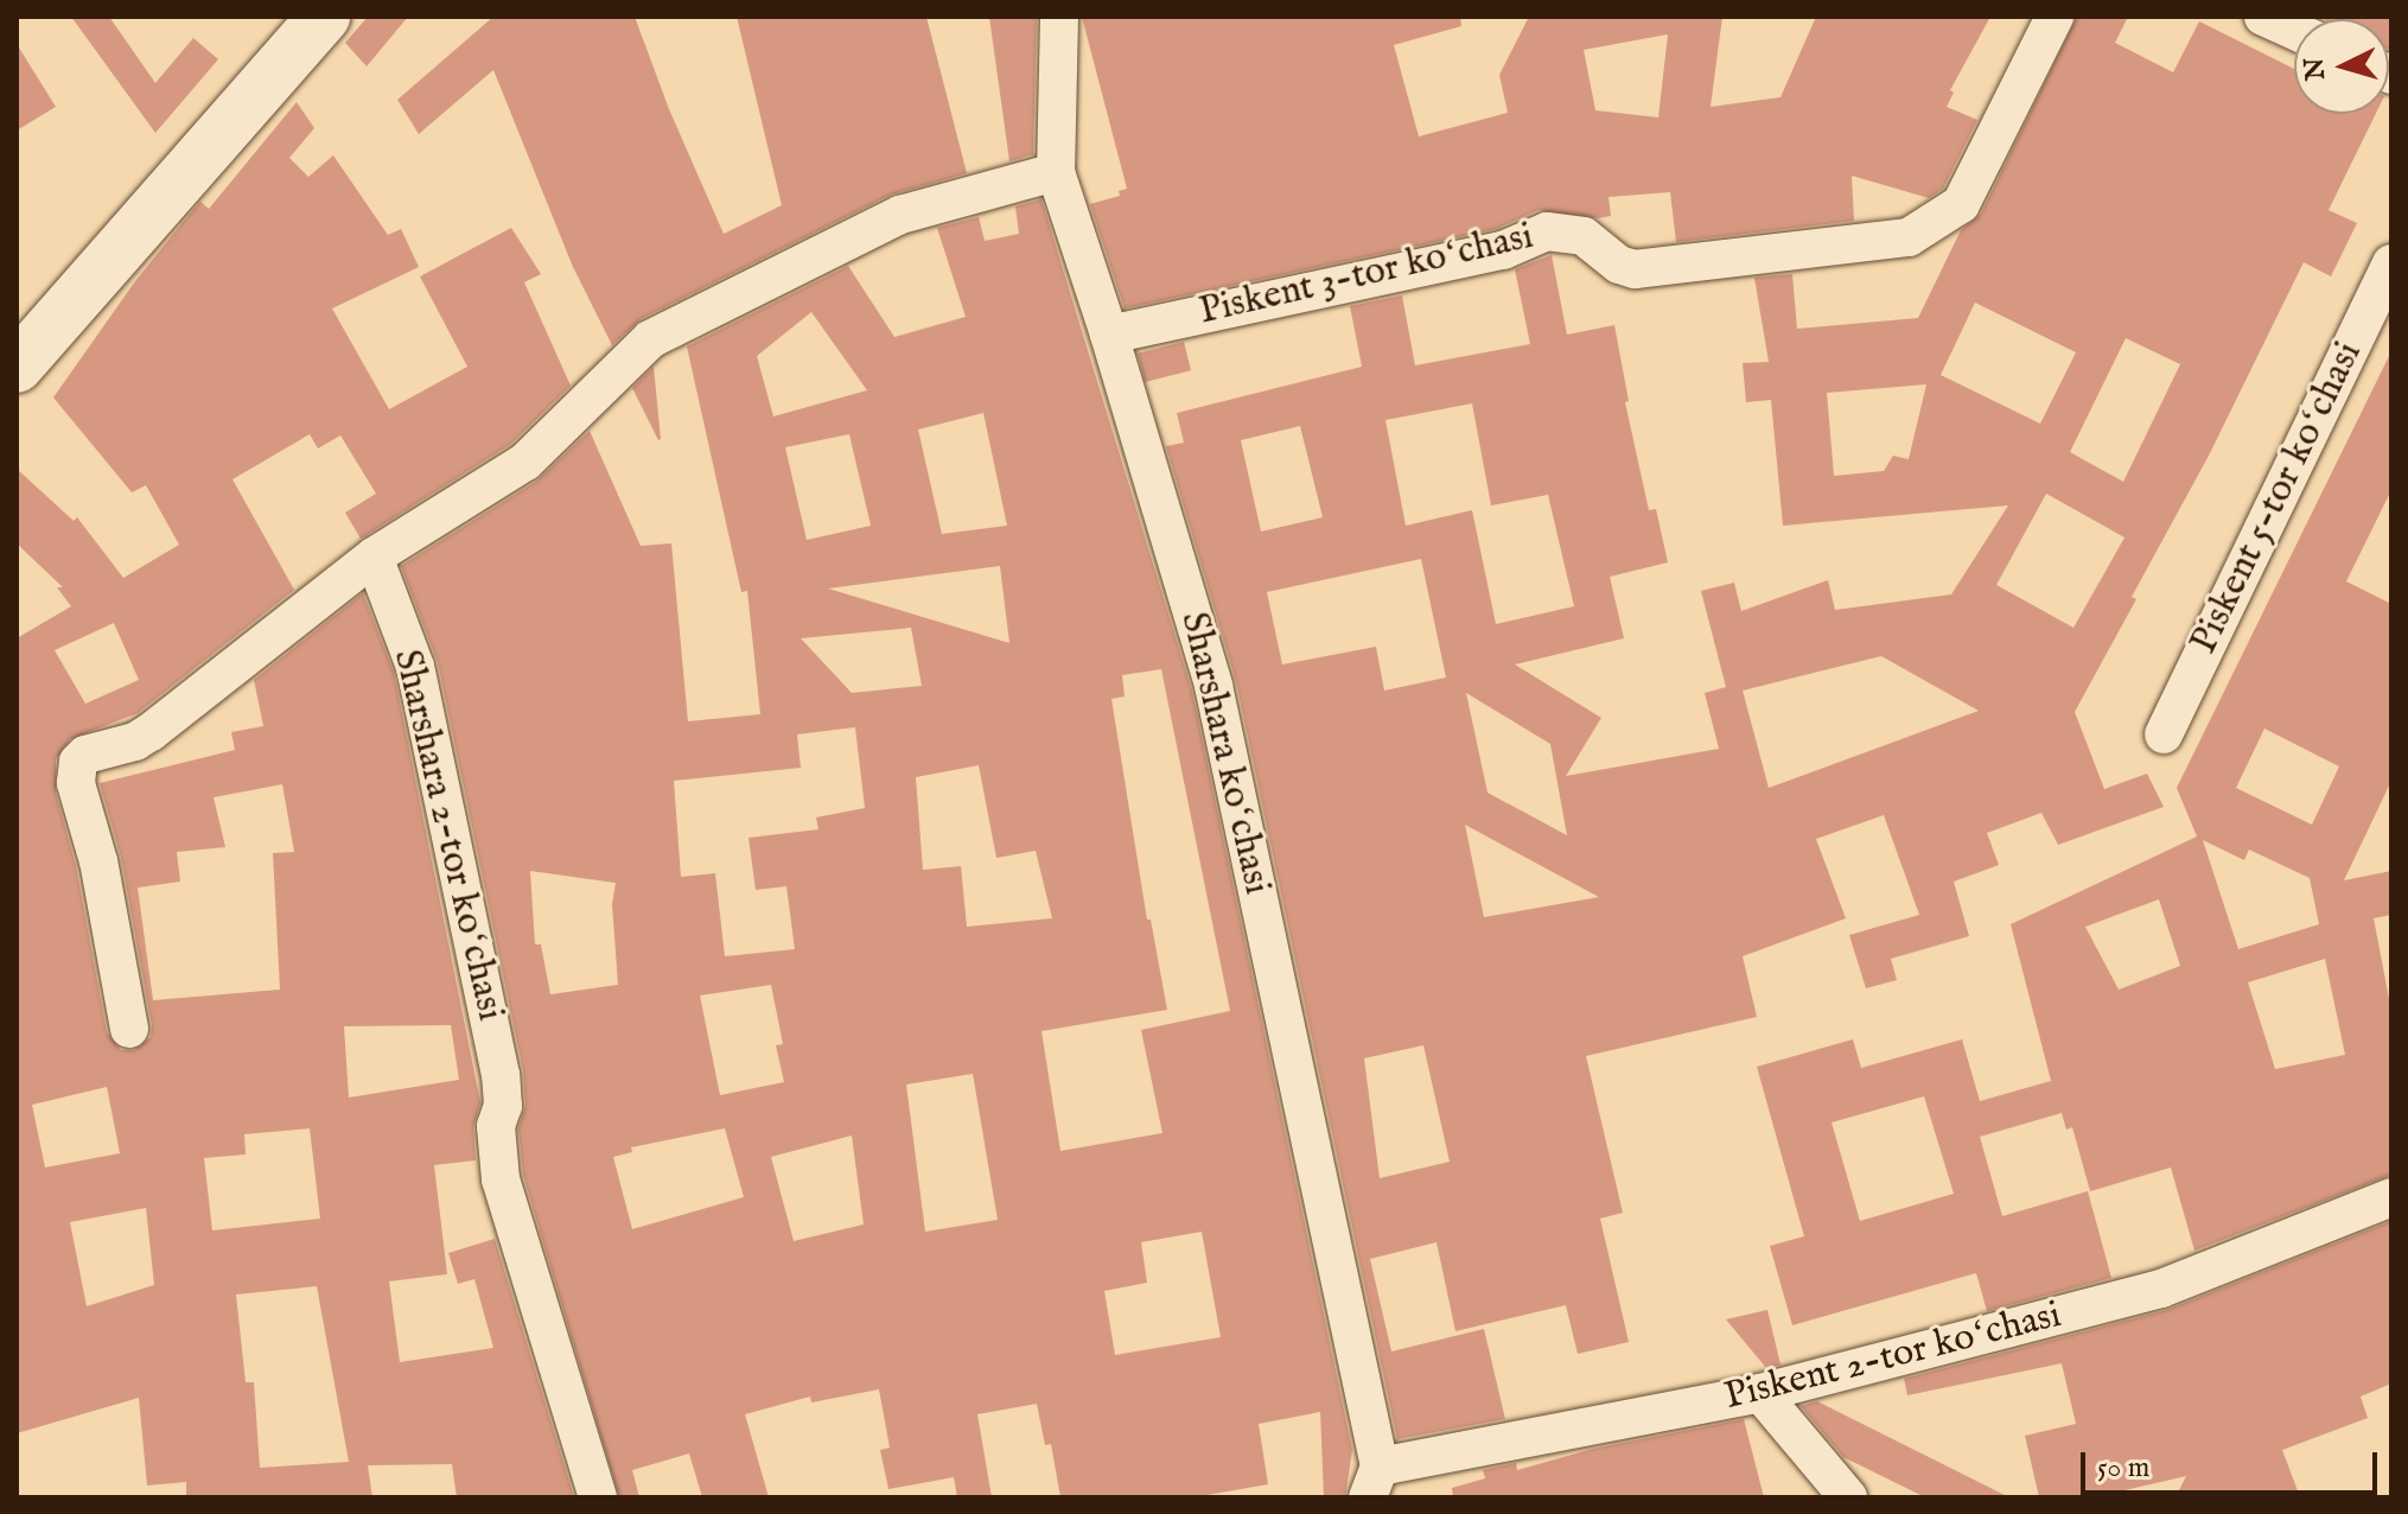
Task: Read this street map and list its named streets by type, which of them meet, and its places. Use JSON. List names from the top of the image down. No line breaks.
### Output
{"streets":{"street":["Piskent 3-tor koʻchasi","Piskent 5-tor koʻchasi","Sharshara koʻchasi","Sharshara 2-tor koʻchasi","Piskent 2-tor koʻchasi"]},"crossings":[["Piskent 3-tor koʻchasi","Sharshara koʻchasi"],["Sharshara koʻchasi","Piskent 2-tor koʻchasi"]],"scale_bar":"50 m","north":"left"}
